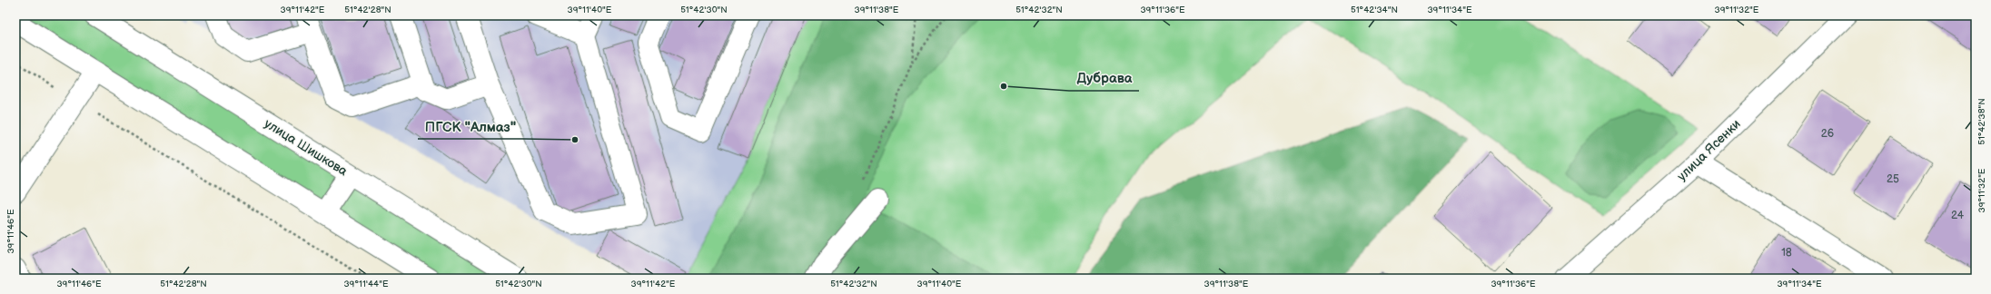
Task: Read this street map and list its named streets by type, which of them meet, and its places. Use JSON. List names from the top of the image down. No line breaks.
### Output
{"streets":{"main road":["улица Шишкова","улица Ясенки"]},"places":["Дубрава","ПГСК \"Алмаз\""],"house_numbers":["26","25","24","18"],"coordinates":["39°11'42\"E","51°42'28\"N","39°11'40\"E","51°42'30\"N","39°11'38\"E","51°42'32\"N","39°11'36\"E","51°42'34\"N","39°11'34\"E","39°11'32\"E","51°42'38\"N","39°11'46\"E","39°11'44\"E"]}
